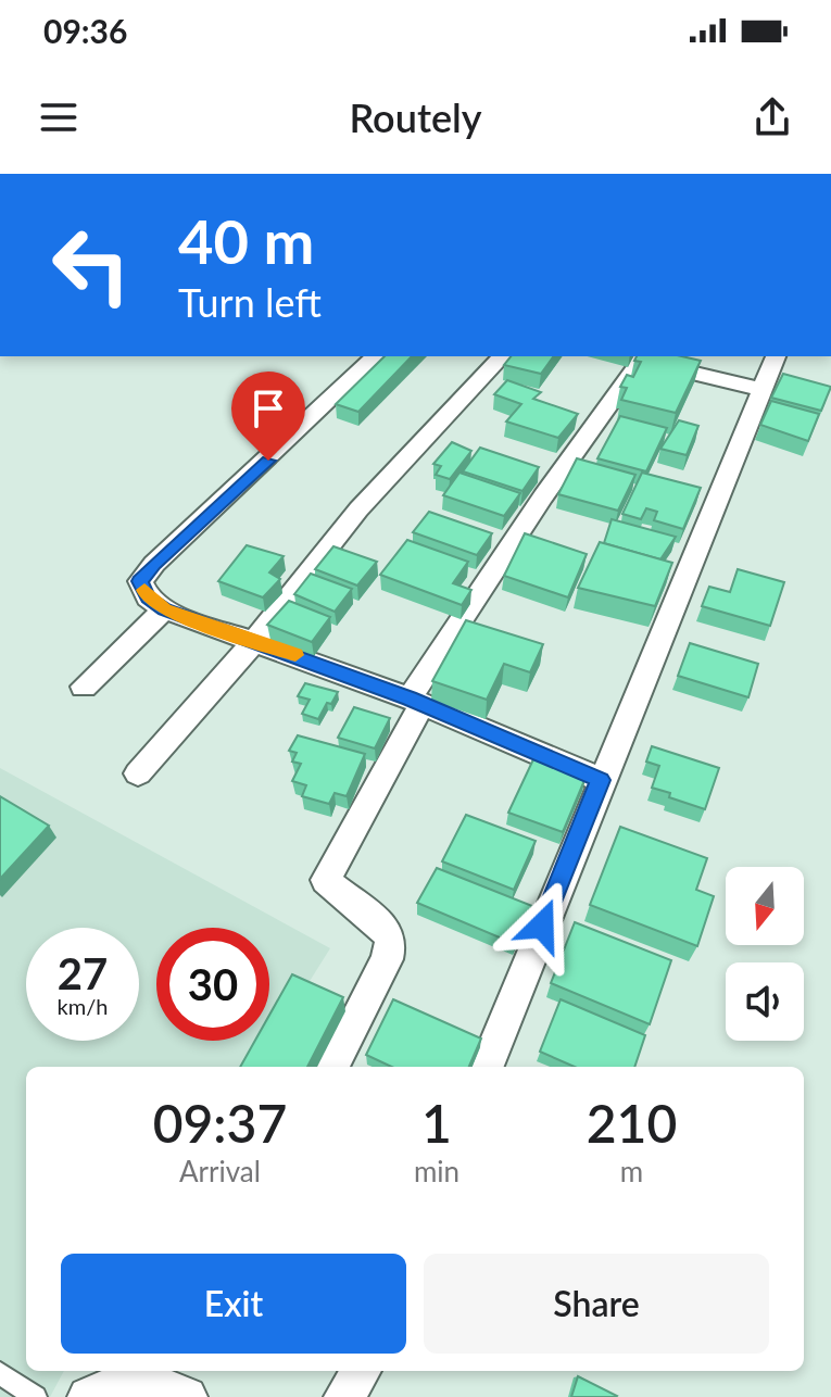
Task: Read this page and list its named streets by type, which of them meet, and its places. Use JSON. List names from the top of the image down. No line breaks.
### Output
{"north":"bottom","page":{"status":"09:36","header":"Routely","turn":["40 m","Turn left"],"speed":"27 km/h","limit":"30","eta":["09:37","Arrival","1","min","210","m"],"buttons":["Exit","Share"]}}
